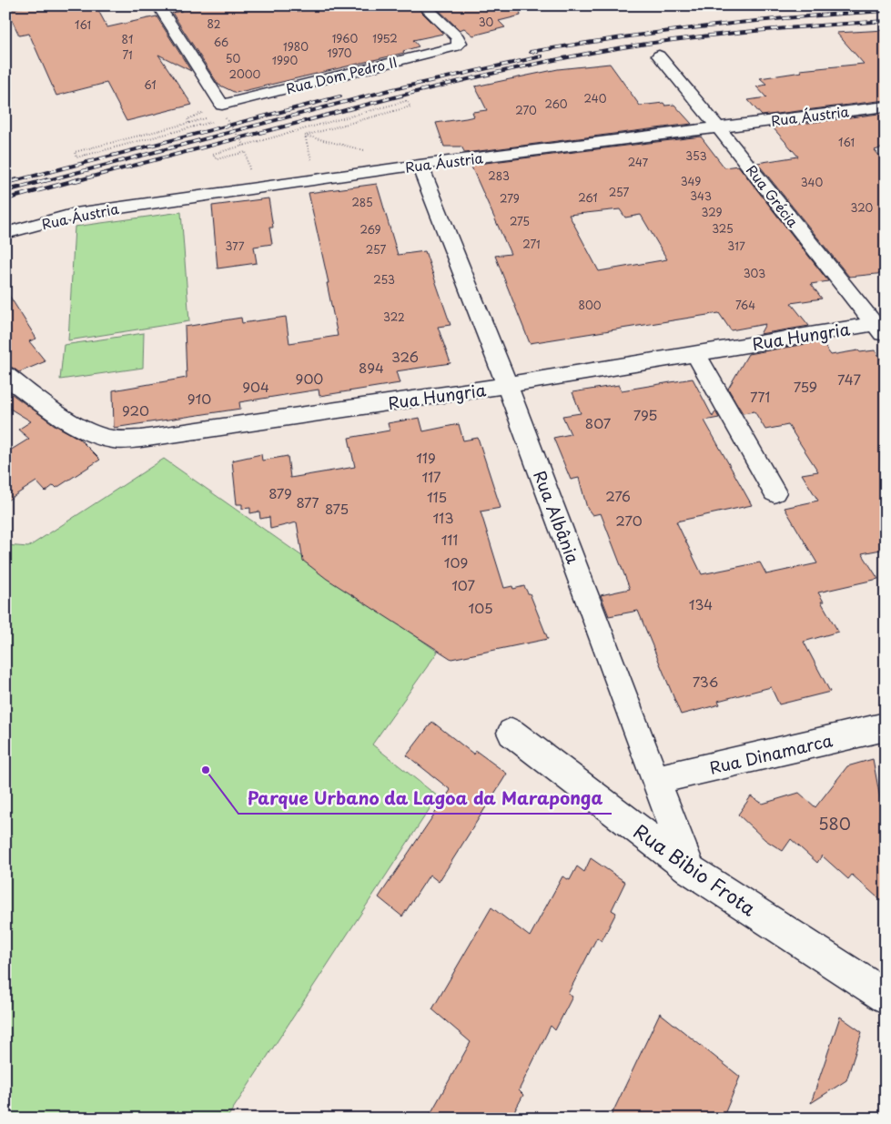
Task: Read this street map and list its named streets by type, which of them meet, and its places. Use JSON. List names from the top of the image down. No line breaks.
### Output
{"streets":{"street":["Rua Dom Pedro II","Rua Áustria","Rua Grécia","Rua Hungria","Rua Albânia","Rua Dinamarca","Rua Bibio Frota"]},"crossings":[["Rua Áustria","Rua Grécia"],["Rua Áustria","Rua Albânia"],["Rua Grécia","Rua Hungria"],["Rua Hungria","Rua Albânia"],["Rua Albânia","Rua Dinamarca"],["Rua Albânia","Rua Bibio Frota"]],"places":["Parque Urbano da Lagoa da Maraponga"],"house_numbers":["30","82","161","1960","1952","81","66","1980","1970","71","50","1990","2000","61","240","260","270","161","353","247","283","349","340","257","343","261","279","285","320","329","275","325","269","271","377","317","257","303","253","800","764","322","326","894","900","747","904","759","771","910","920","795","807","119","117","879","276","115","877","875","113","270","111","109","107","134","105","736","580"]}
